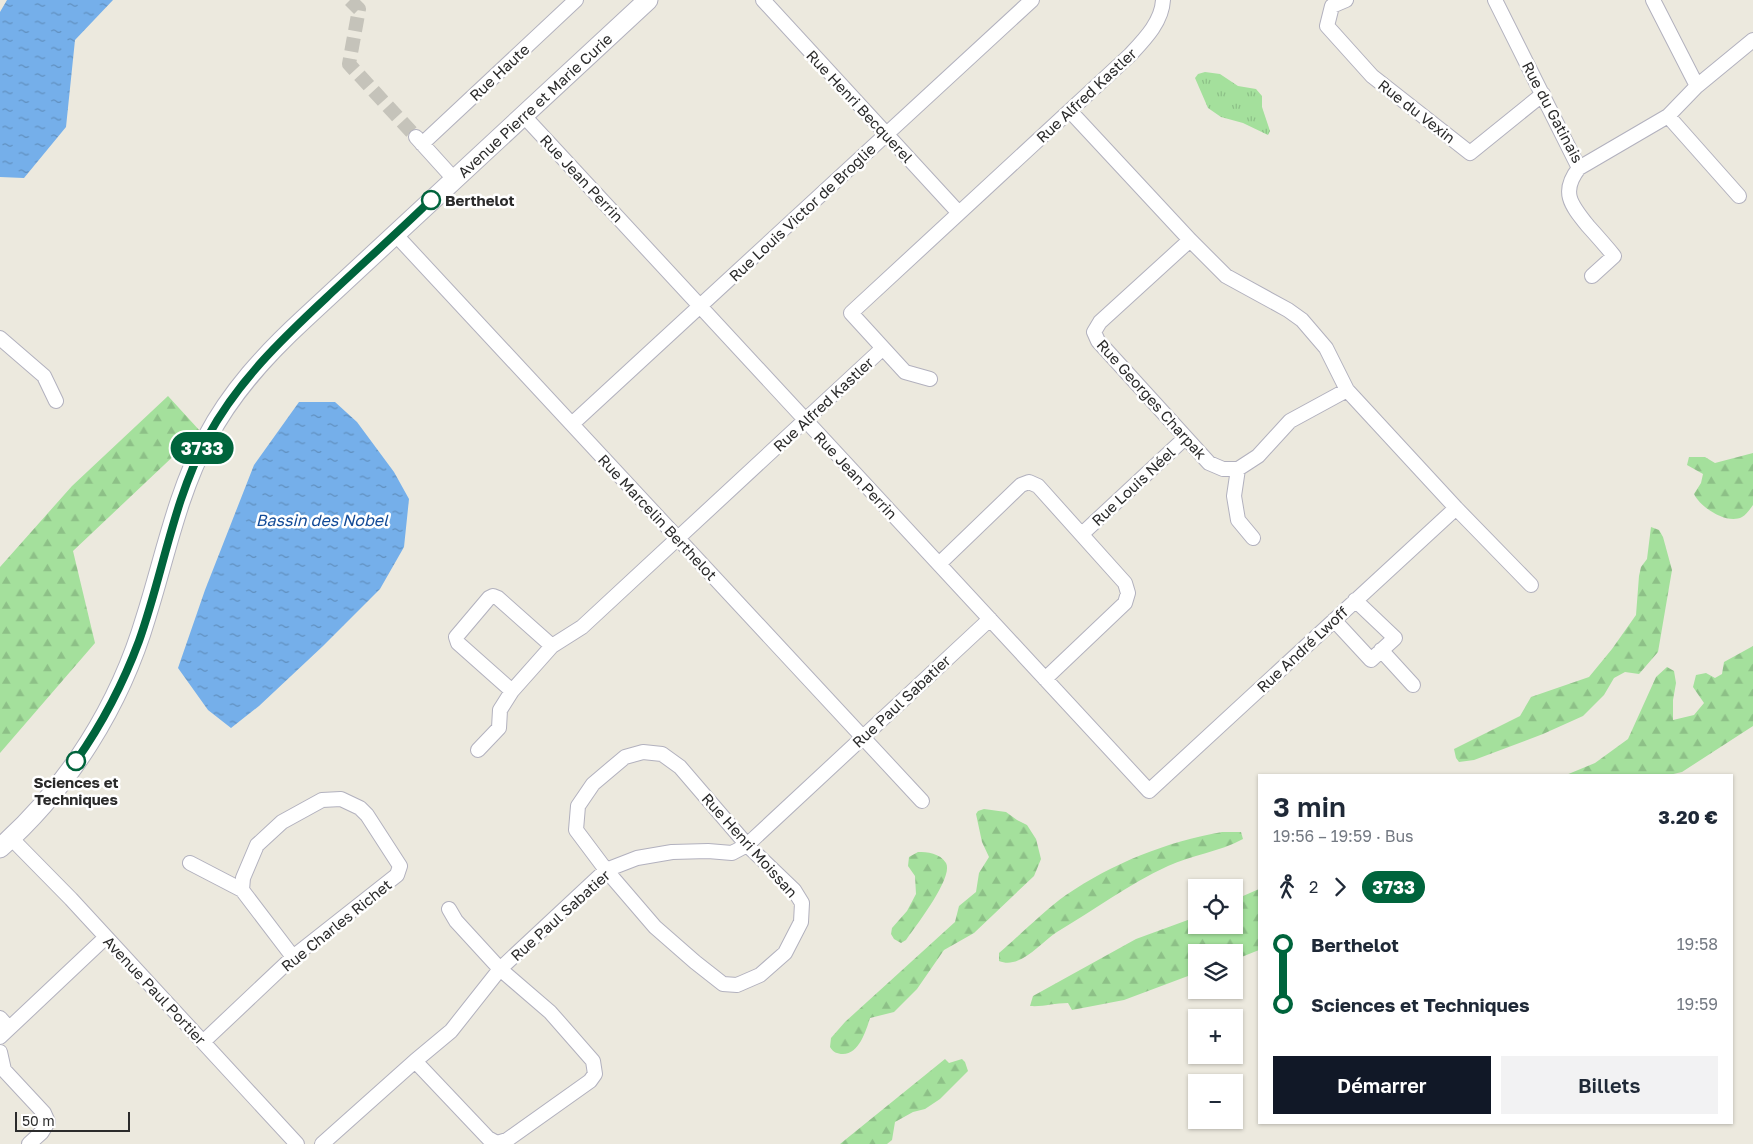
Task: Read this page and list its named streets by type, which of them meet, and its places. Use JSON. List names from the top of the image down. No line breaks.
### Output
{"streets":{"street":["Rue Haute","Rue Alfred Kastler","Avenue Pierre et Marie Curie","Rue Henri Becquerel","Rue du Vexin","Rue du Gatinais","Rue Jean Perrin","Rue Louis Victor de Broglie","Rue Georges Charpak","Rue Louis Néel","Rue Marcelin Berthelot","Rue André Lwoff","Rue Paul Sabatier","Rue Henri Moissan","Rue Charles Richet","Avenue Paul Portier"]},"crossings":[["Rue Haute","Avenue Pierre et Marie Curie"],["Rue Alfred Kastler","Rue Henri Becquerel"],["Rue Alfred Kastler","Rue Jean Perrin"],["Rue Alfred Kastler","Rue Marcelin Berthelot"],["Avenue Pierre et Marie Curie","Rue Jean Perrin"],["Avenue Pierre et Marie Curie","Rue Marcelin Berthelot"],["Avenue Pierre et Marie Curie","Avenue Paul Portier"],["Rue Henri Becquerel","Rue Louis Victor de Broglie"],["Rue du Vexin","Rue du Gatinais"],["Rue Jean Perrin","Rue Louis Victor de Broglie"],["Rue Jean Perrin","Rue André Lwoff"],["Rue Jean Perrin","Rue Paul Sabatier"],["Rue Louis Victor de Broglie","Rue Marcelin Berthelot"],["Rue Georges Charpak","Rue Louis Néel"],["Rue Marcelin Berthelot","Rue Paul Sabatier"],["Rue Paul Sabatier","Rue Henri Moissan"],["Rue Charles Richet","Avenue Paul Portier"]],"water":["Bassin des Nobel"],"places":["Berthelot","Sciences et Techniques"],"lines":["bus line 3733"],"scale_bar":"50 m","page":{"on_map":"3733","heading":["3 min","19:56 – 19:59 · Bus","3.20 €"],"legs":["2","3733"],"map_buttons":["+","−"],"list":[{"name":"Berthelot","value":"19:58"},{"name":"Sciences et Techniques","value":"19:59"}],"buttons":["Démarrer","Billets"],"scale":"50 m"}}
